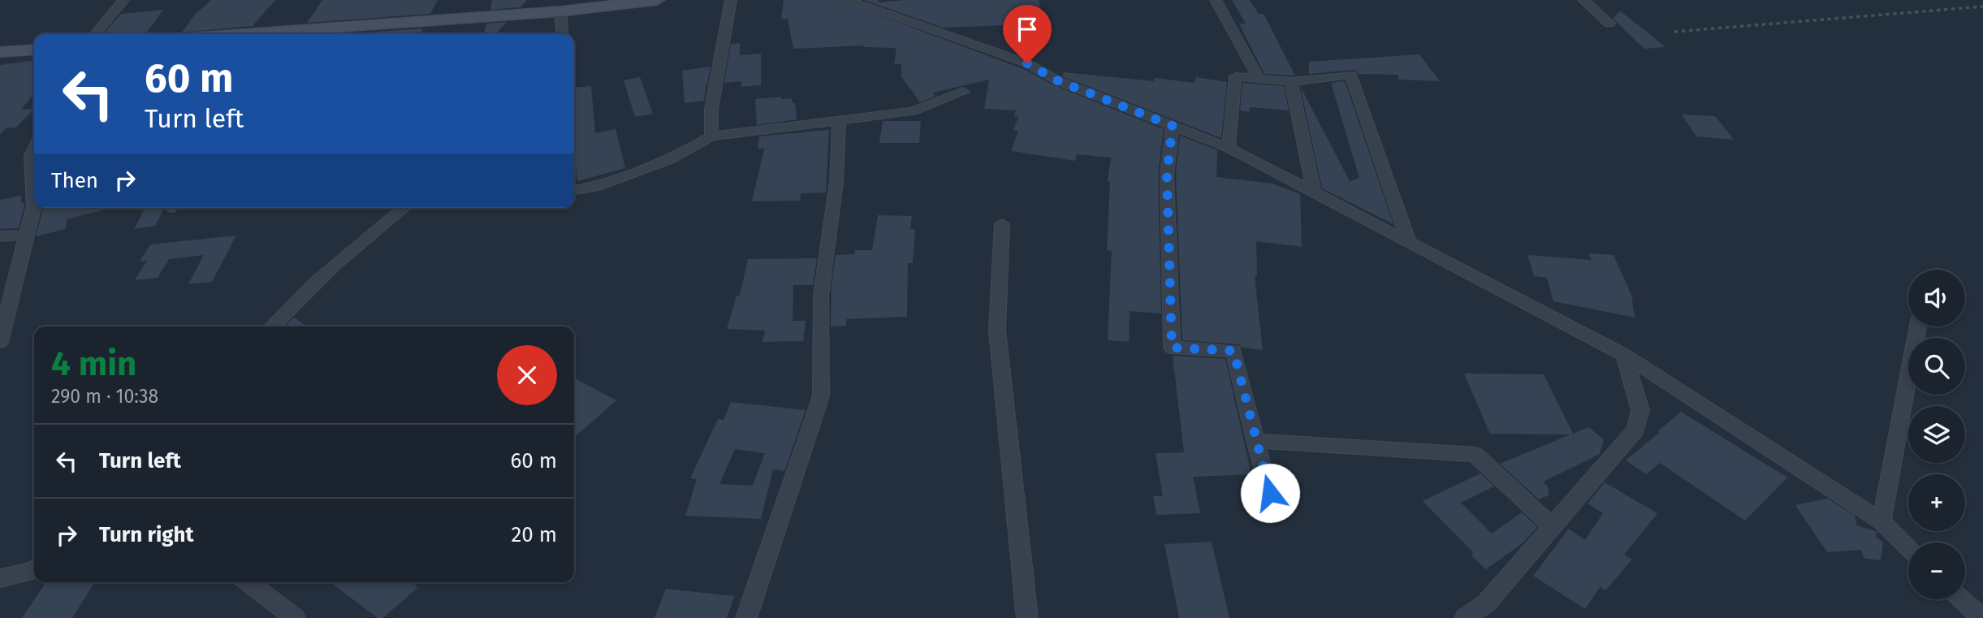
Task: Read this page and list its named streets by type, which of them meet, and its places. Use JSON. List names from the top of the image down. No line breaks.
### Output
{"page":{"turn":["60 m","Turn left"],"then":"Then","map_buttons":["+","−"],"heading":["4 min","290 m · 10:38"],"list":[{"name":"Turn left","value":"60 m"},{"name":"Turn right","value":"20 m"}]}}
